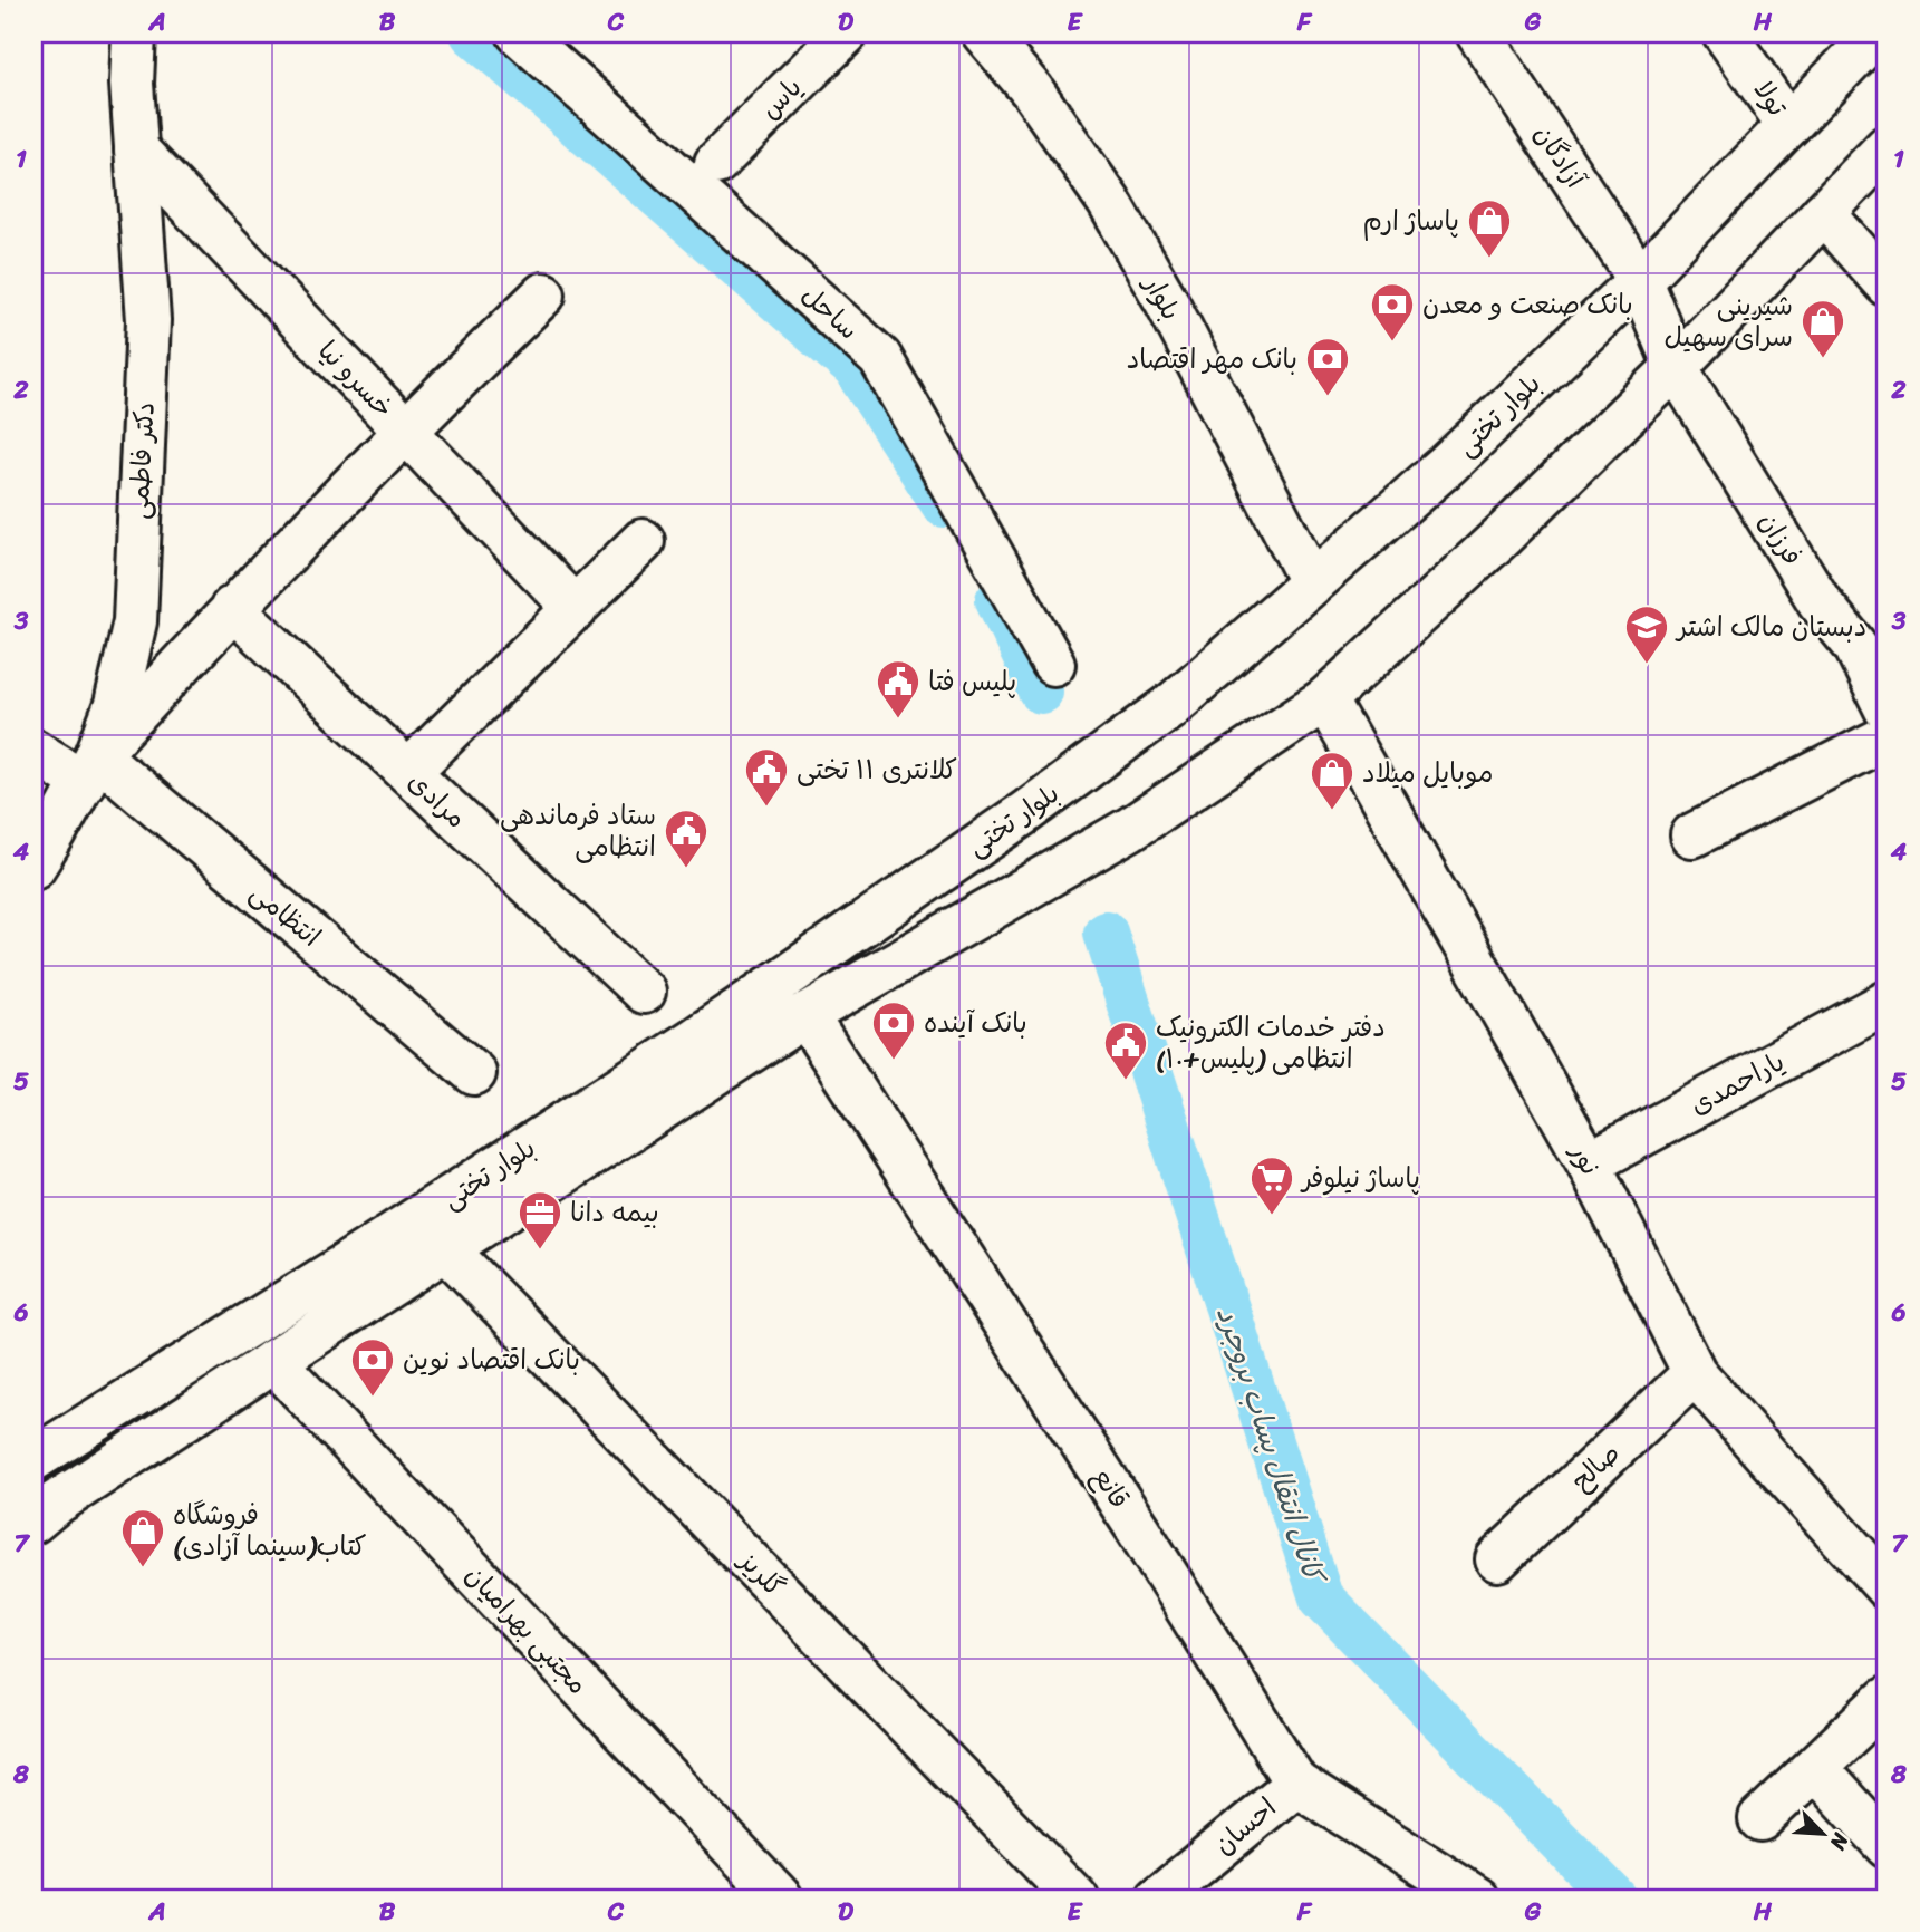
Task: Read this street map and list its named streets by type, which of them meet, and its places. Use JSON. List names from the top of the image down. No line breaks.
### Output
{"streets":{"street":["یاس","تولا","آزادگان","بلوار","ساحل","خسرو نیا","بلوار تختی","دکتر فاطمی","فرزان","مرادی","انتظامی","یاراحمدی","نور","صالح","قانع","گلریز","مجتبی بهرامیان","احسان"]},"crossings":[["تولا","بلوار تختی"],["آزادگان","بلوار تختی"],["آزادگان","فرزان"],["بلوار","بلوار تختی"],["خسرو نیا","دکتر فاطمی"],["بلوار تختی","فرزان"],["بلوار تختی","نور"],["بلوار تختی","قانع"],["بلوار تختی","گلریز"],["بلوار تختی","مجتبی بهرامیان"],["دکتر فاطمی","انتظامی"],["یاراحمدی","نور"],["نور","صالح"],["قانع","احسان"]],"water":["کانال انتقال پساب بروجرد"],"places":{"shop":["پاساژ ارم","شیرینی سرای سهیل","موبایل میلاد","فروشگاه کتاب(سینما آزادی)"],"bank":["بانک صنعت و معدن","بانک مهر اقتصاد","بانک آینده","بانک اقتصاد نوین"],"school or university":["دبستان مالک اشتر"],"public building":["پلیس فتا","کلانتری ۱۱ تختی","ستاد فرماندهی انتظامی","دفتر خدمات الکترونیک انتظامی (پلیس+۱۰)"],"supermarket":["پاساژ نیلوفر"],"office":["بیمه دانا"]},"north":"bottom right","grid":{"columns":["A","B","C","D","E","F","G","H"],"rows":["1","2","3","4","5","6","7","8"]}}
